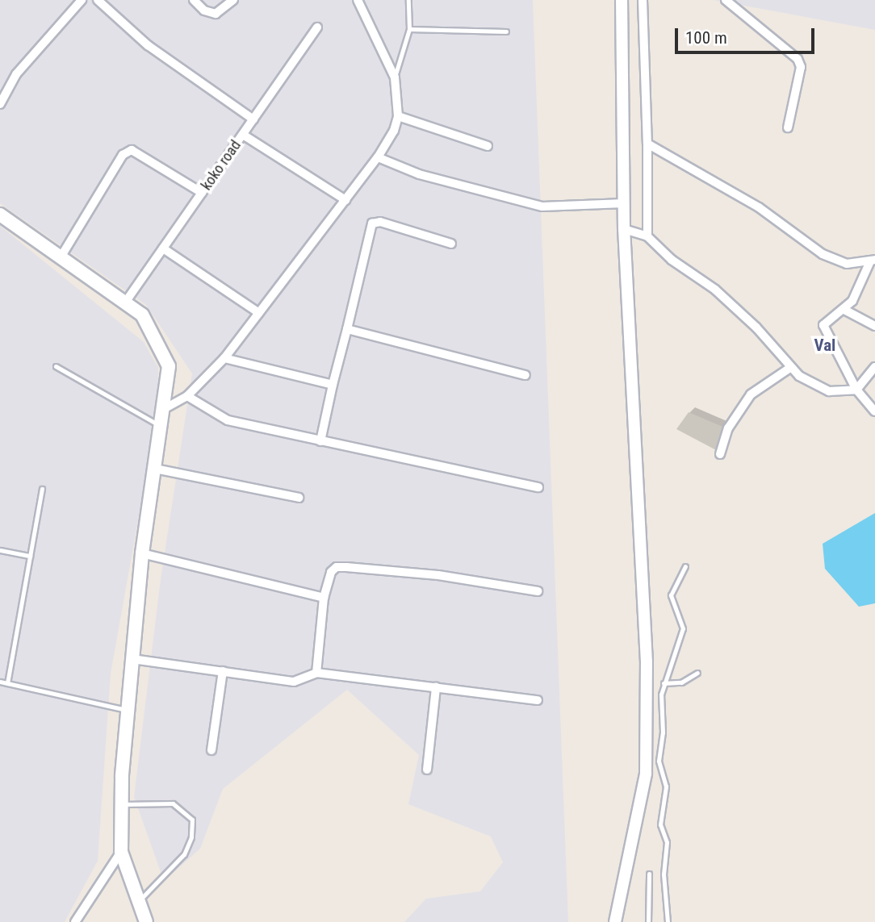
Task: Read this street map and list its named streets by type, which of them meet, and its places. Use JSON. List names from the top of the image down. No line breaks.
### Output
{"streets":{"street":["koko road"]},"districts":["Val"],"scale_bar":"100 m"}
